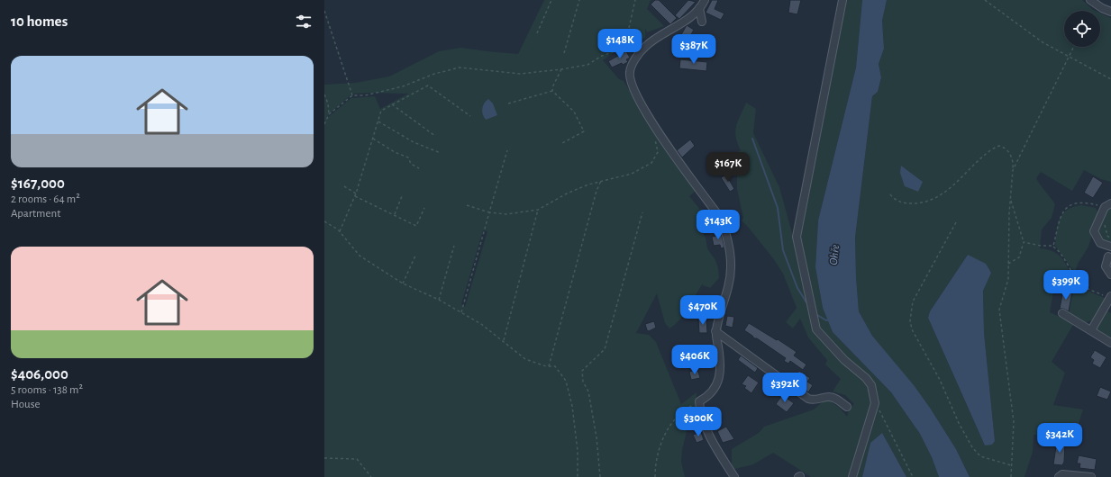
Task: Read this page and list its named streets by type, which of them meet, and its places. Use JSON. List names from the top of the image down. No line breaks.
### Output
{"water":["Ohře"],"page":{"heading":"10 homes","price":["$148K","$387K","$167K","$143K","$399K","$470K","$406K","$392K","$300K","$342K"],"list":[{"name":"$167,000","note":"2 rooms · 64 m² · Apartment"},{"name":"$406,000","note":"5 rooms · 138 m² · House"}]}}
